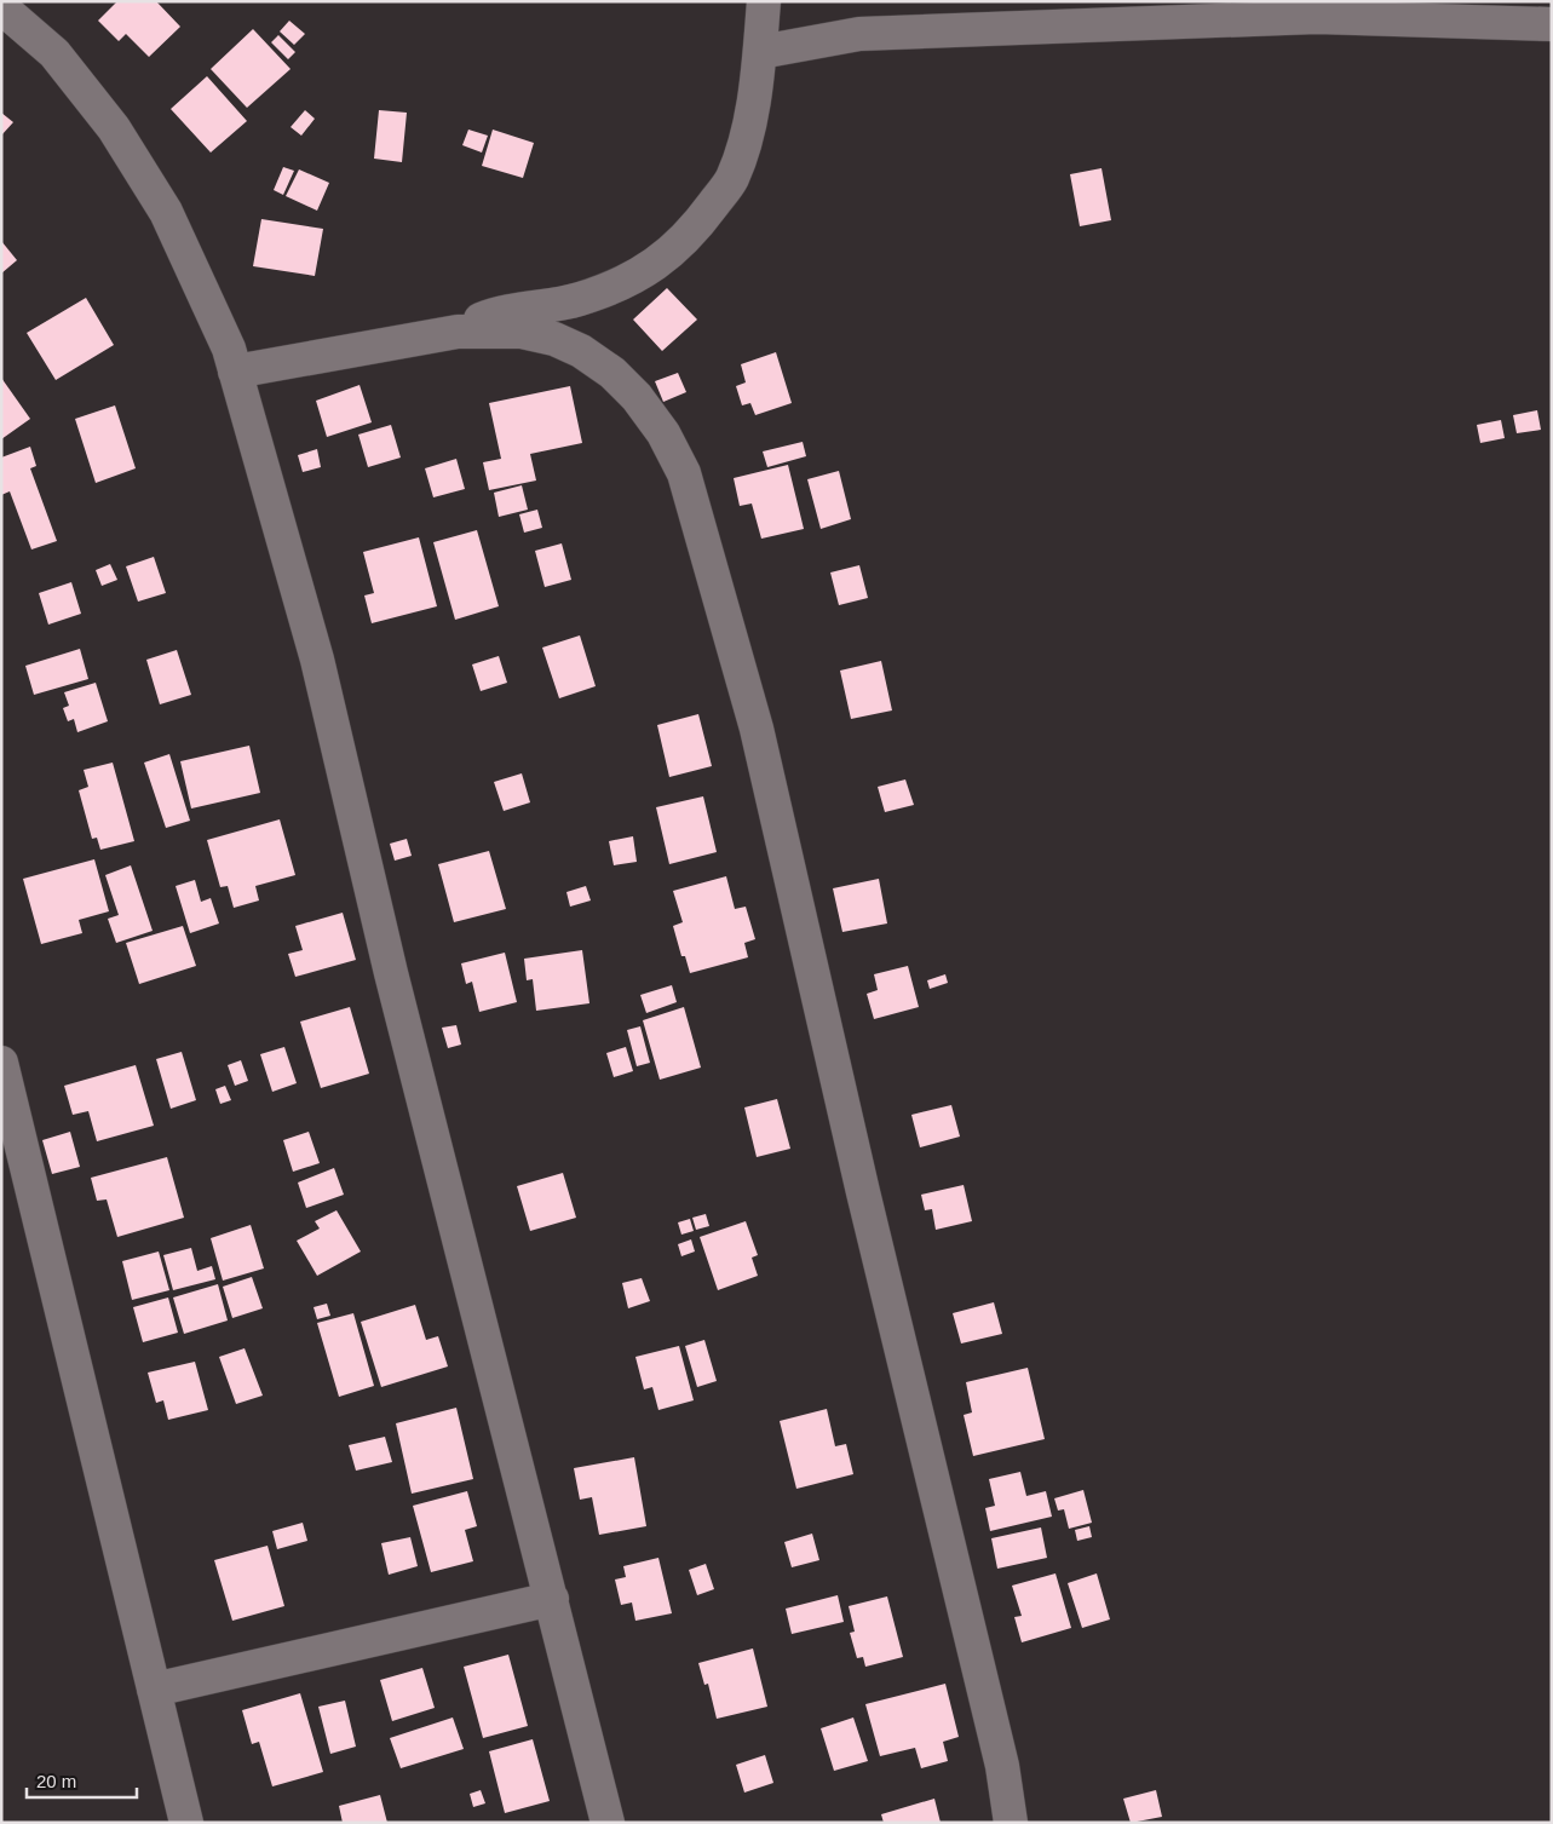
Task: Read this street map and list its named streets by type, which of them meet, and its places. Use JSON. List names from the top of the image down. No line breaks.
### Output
{"scale_bar":"20 m"}
